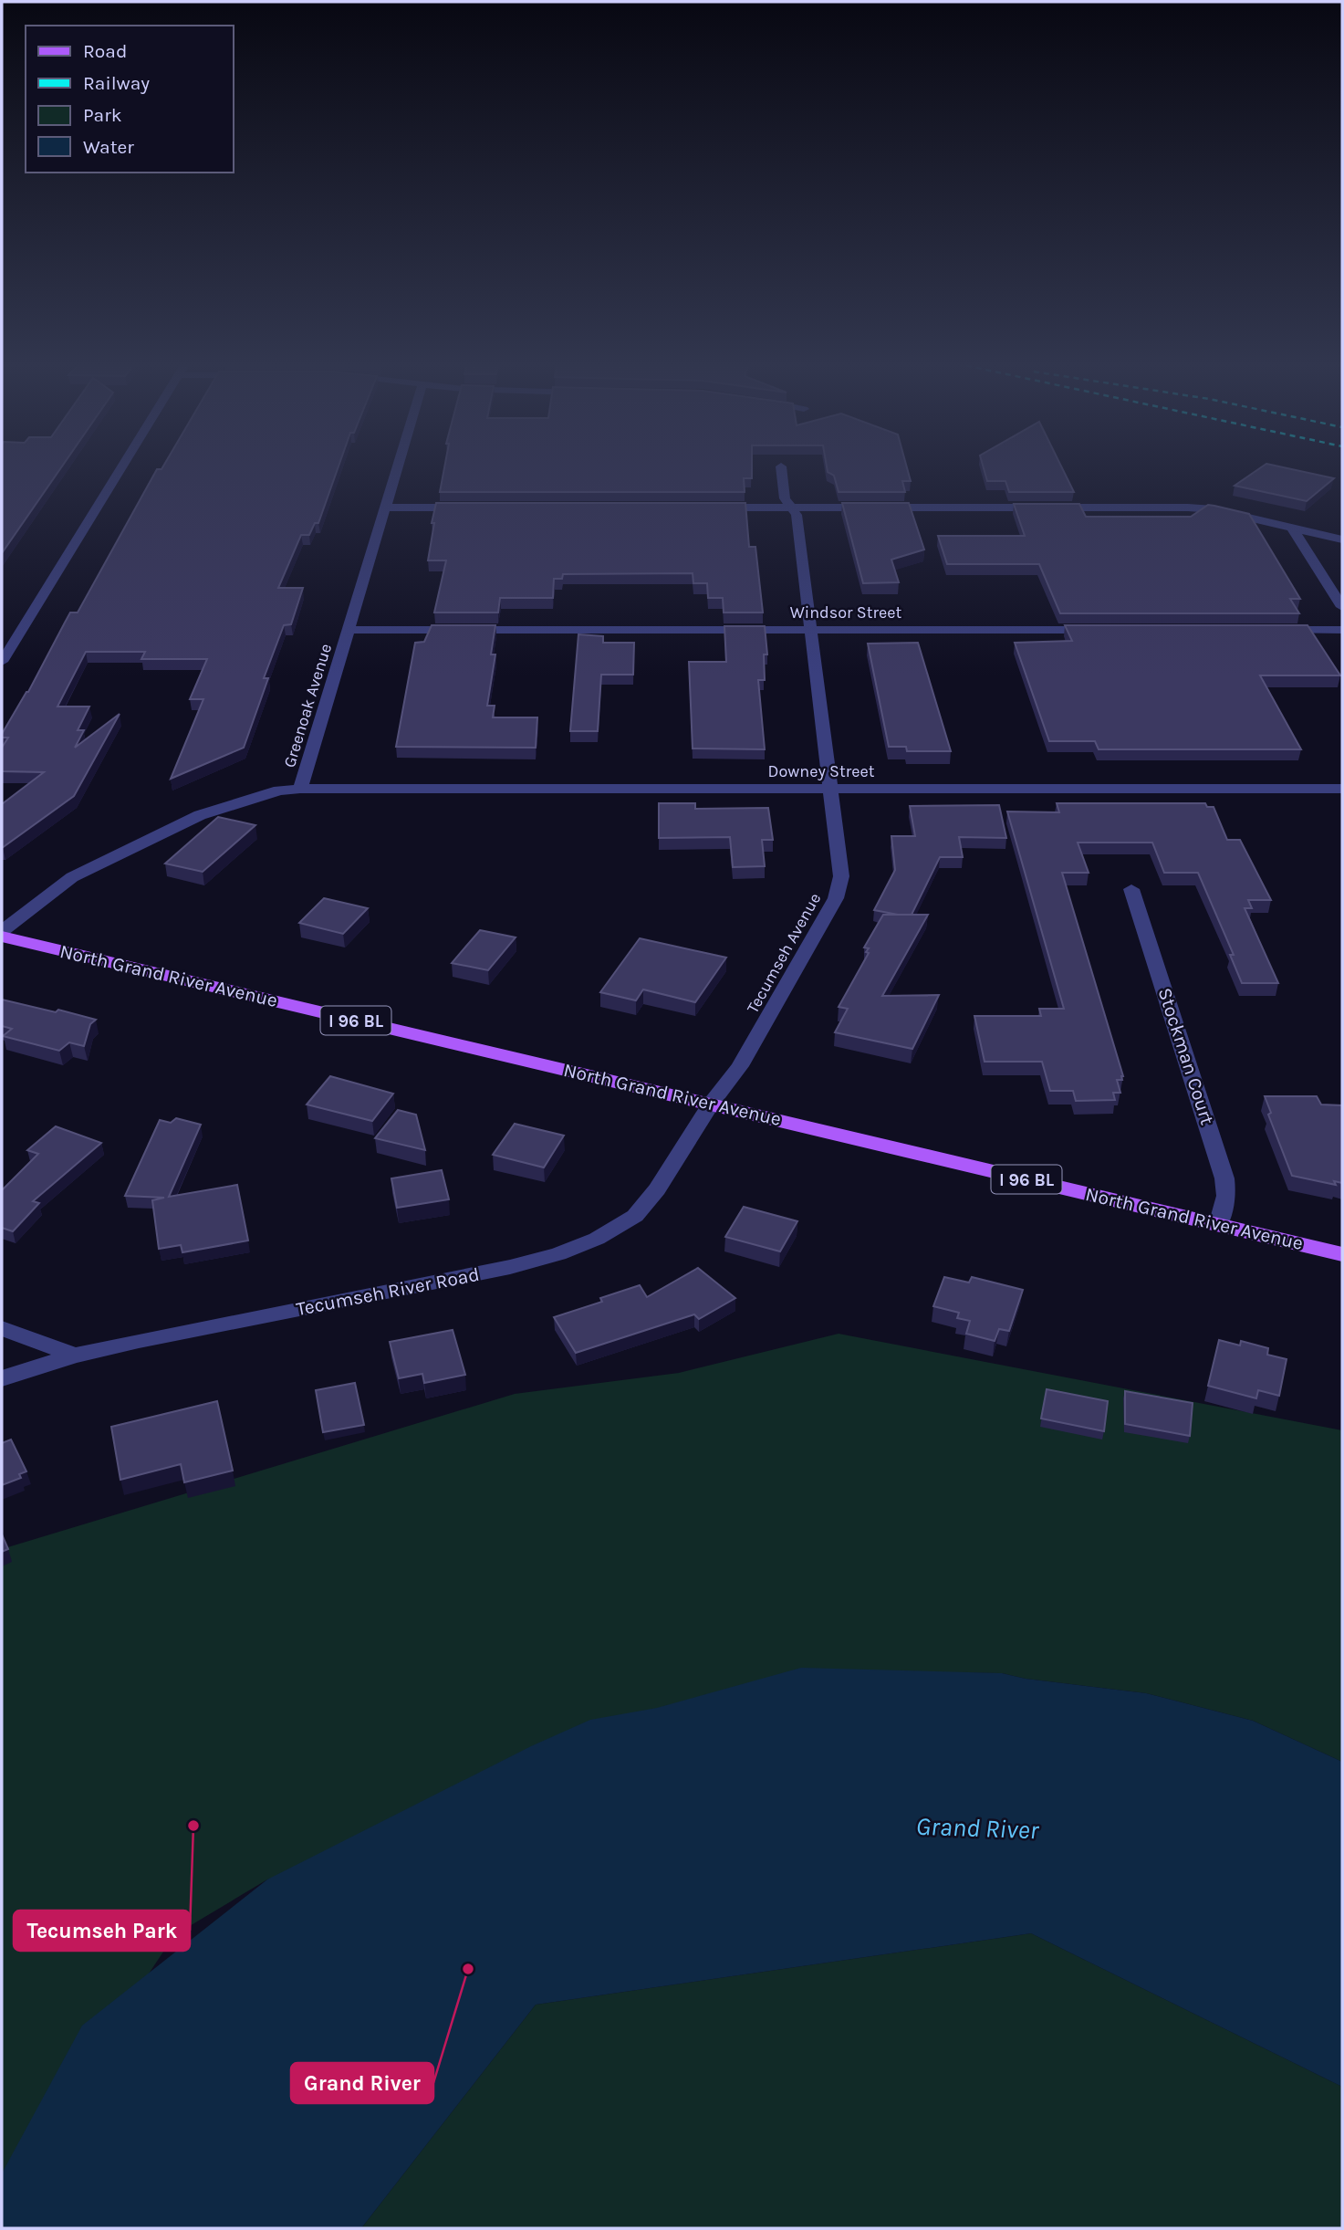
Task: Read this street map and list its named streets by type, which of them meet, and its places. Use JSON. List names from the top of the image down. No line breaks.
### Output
{"streets":{"main road":["North Grand River Avenue","I 96 BL"],"street":["Windsor Street","Greenoak Avenue","Downey Street","Tecumseh Avenue","Stockman Court","Tecumseh River Road"]},"crossings":[["Windsor Street","Greenoak Avenue"],["Windsor Street","Tecumseh Avenue"],["Greenoak Avenue","Downey Street"],["Downey Street","Tecumseh Avenue"],["Tecumseh Avenue","North Grand River Avenue"],["Tecumseh Avenue","Tecumseh River Road"],["North Grand River Avenue","Stockman Court"],["North Grand River Avenue","Tecumseh River Road"]],"water":["Grand River"],"places":["Tecumseh Park","Grand River"],"legend":["Road","Railway","Park","Water"]}
